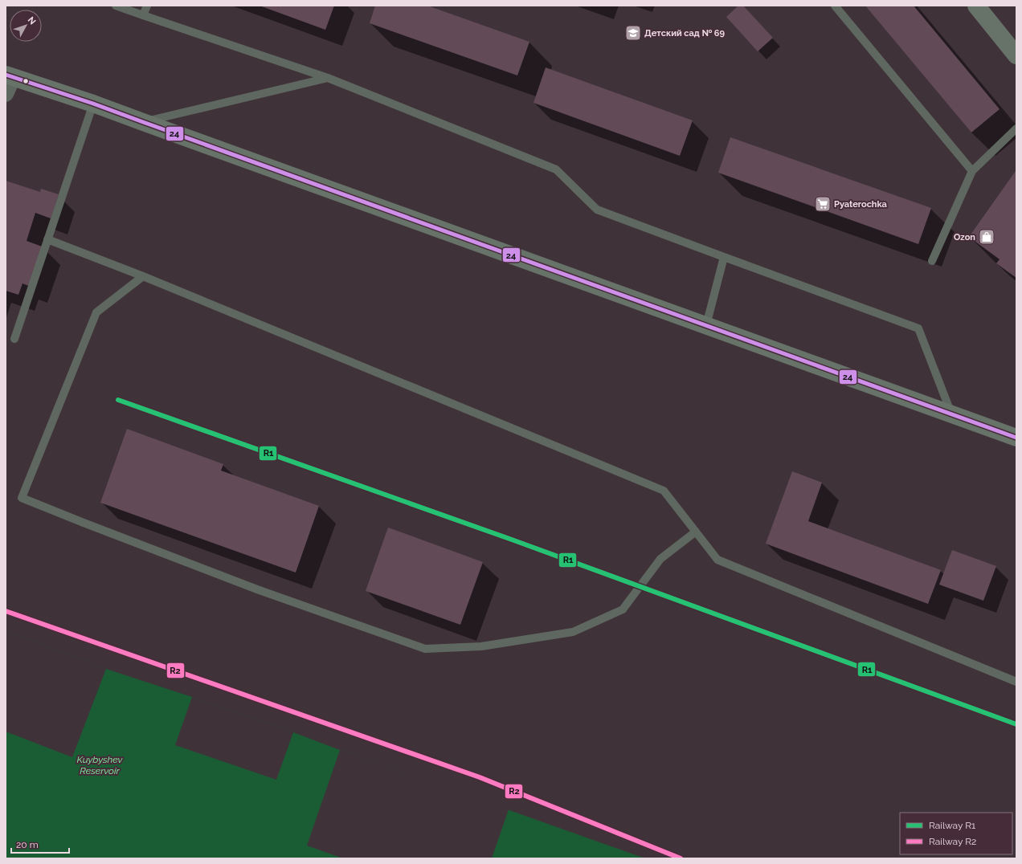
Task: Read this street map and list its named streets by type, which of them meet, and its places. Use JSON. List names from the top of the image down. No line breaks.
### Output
{"water":["Kuybyshev Reservoir"],"places":{"school or university":["Детский сад № 69"],"supermarket":["Pyaterochka"],"shop":["Ozon"]},"lines":["transit line 24","rail line R1","rail line R2"],"legend":["Railway R1","Railway R2"],"scale_bar":"20 m","north":"top right"}
